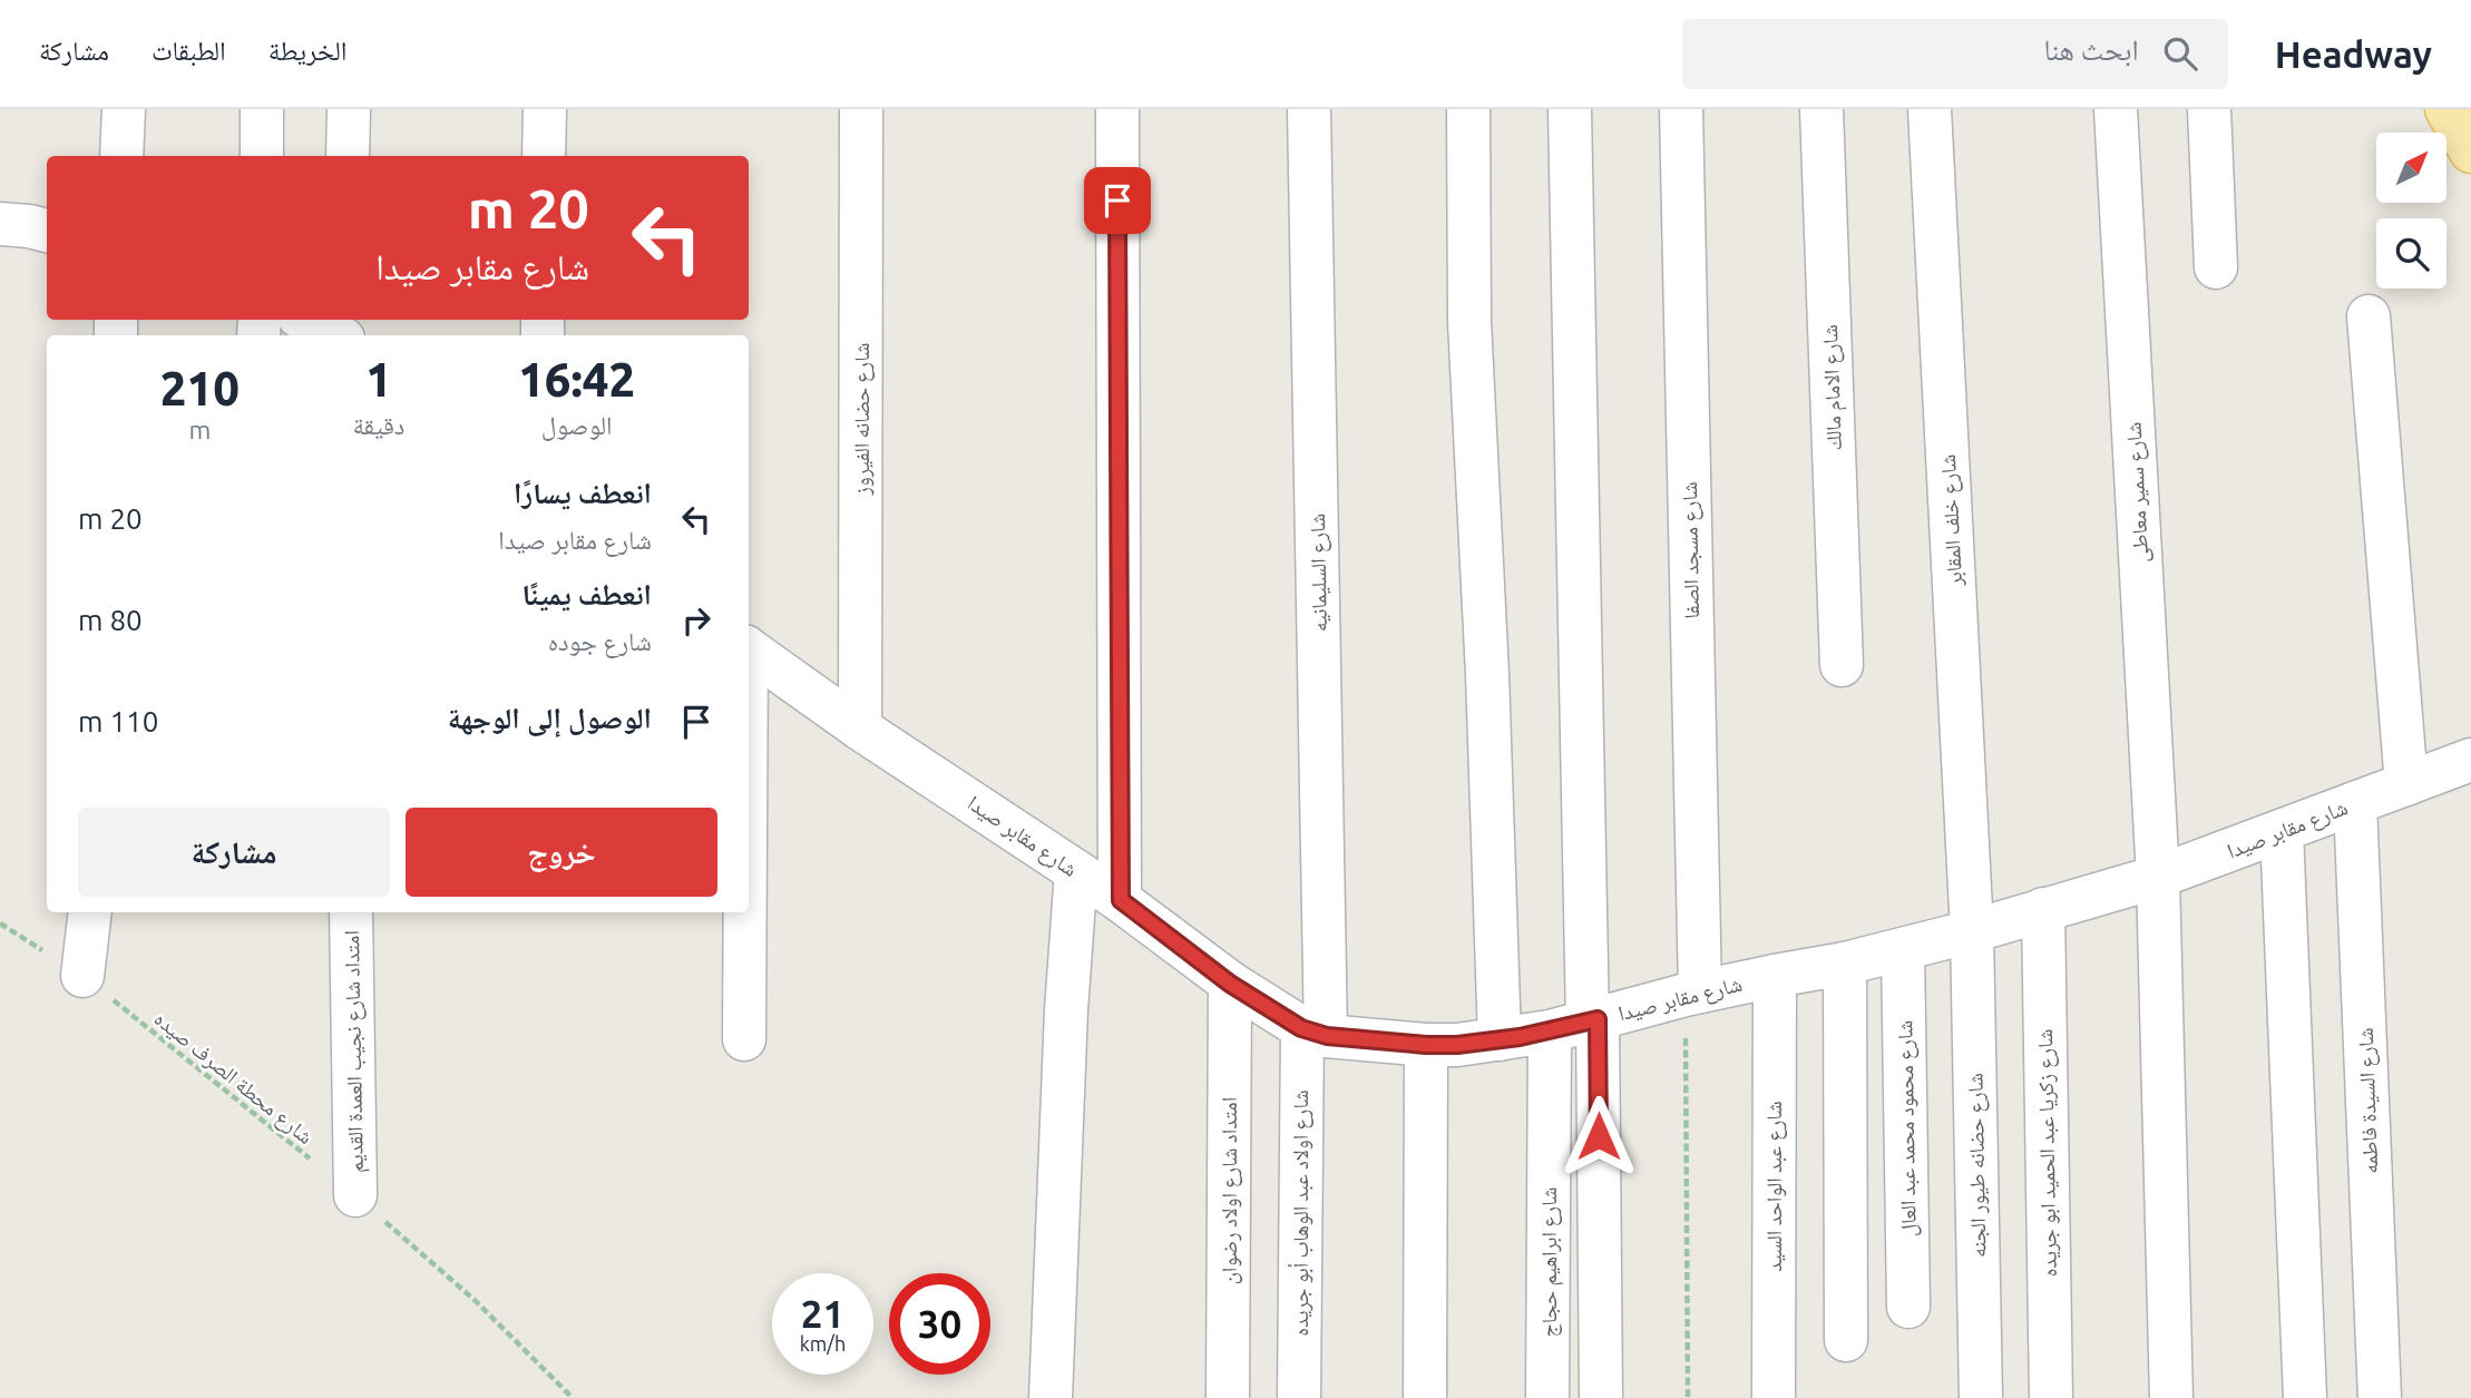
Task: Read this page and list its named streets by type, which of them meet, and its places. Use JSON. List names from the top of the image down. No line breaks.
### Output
{"streets":{"street":["شارع الامام مالك","شارع حضانه الفيروز","شارع سمير معاطى","شارع خلف المقابر","شارع مسجد الصفا","شارع السليمانيه","شارع مقابر صيدا","امتداد شارع نجيب العمدة القديم","شارع السيدة فاطمه","شارع محمود محمد عبد العال","شارع زكريا عبد الحميد ابو جريده","شارع حضانه طيور الجنه","شارع عبد الواحد السيد","امتداد شارع اولاد رضوان","شارع اولاد عبد الوهاب أبو جريده","شارع ابراهيم حجاج"],"path":["شارع محطة الصرف صيده"]},"crossings":[["شارع حضانه الفيروز","شارع مقابر صيدا"],["شارع سمير معاطى","شارع مقابر صيدا"],["شارع خلف المقابر","شارع مقابر صيدا"],["شارع خلف المقابر","شارع حضانه طيور الجنه"],["شارع مسجد الصفا","شارع مقابر صيدا"],["شارع السليمانيه","شارع مقابر صيدا"],["شارع السليمانيه","شارع اولاد عبد الوهاب أبو جريده"],["شارع مقابر صيدا","شارع السيدة فاطمه"],["شارع مقابر صيدا","شارع محمود محمد عبد العال"],["شارع مقابر صيدا","شارع زكريا عبد الحميد ابو جريده"],["شارع مقابر صيدا","شارع حضانه طيور الجنه"],["شارع مقابر صيدا","شارع عبد الواحد السيد"],["شارع مقابر صيدا","امتداد شارع اولاد رضوان"],["شارع مقابر صيدا","شارع اولاد عبد الوهاب أبو جريده"],["شارع مقابر صيدا","شارع ابراهيم حجاج"],["امتداد شارع نجيب العمدة القديم","شارع محطة الصرف صيده"]],"north":"top right","page":{"header":"Headway","search":"ابحث هنا","nav":["الخريطة","الطبقات","مشاركة"],"turn":["20 m","شارع مقابر صيدا"],"eta":["16:42","الوصول","1","دقيقة","210","m"],"list":[{"name":"انعطف يسارًا","note":"شارع مقابر صيدا","value":"20 m"},{"name":"انعطف يمينًا","note":"شارع جوده","value":"80 m"},{"name":"الوصول إلى الوجهة","value":"110 m"}],"buttons":["خروج","مشاركة"],"speed":"21 km/h","limit":"30"}}
